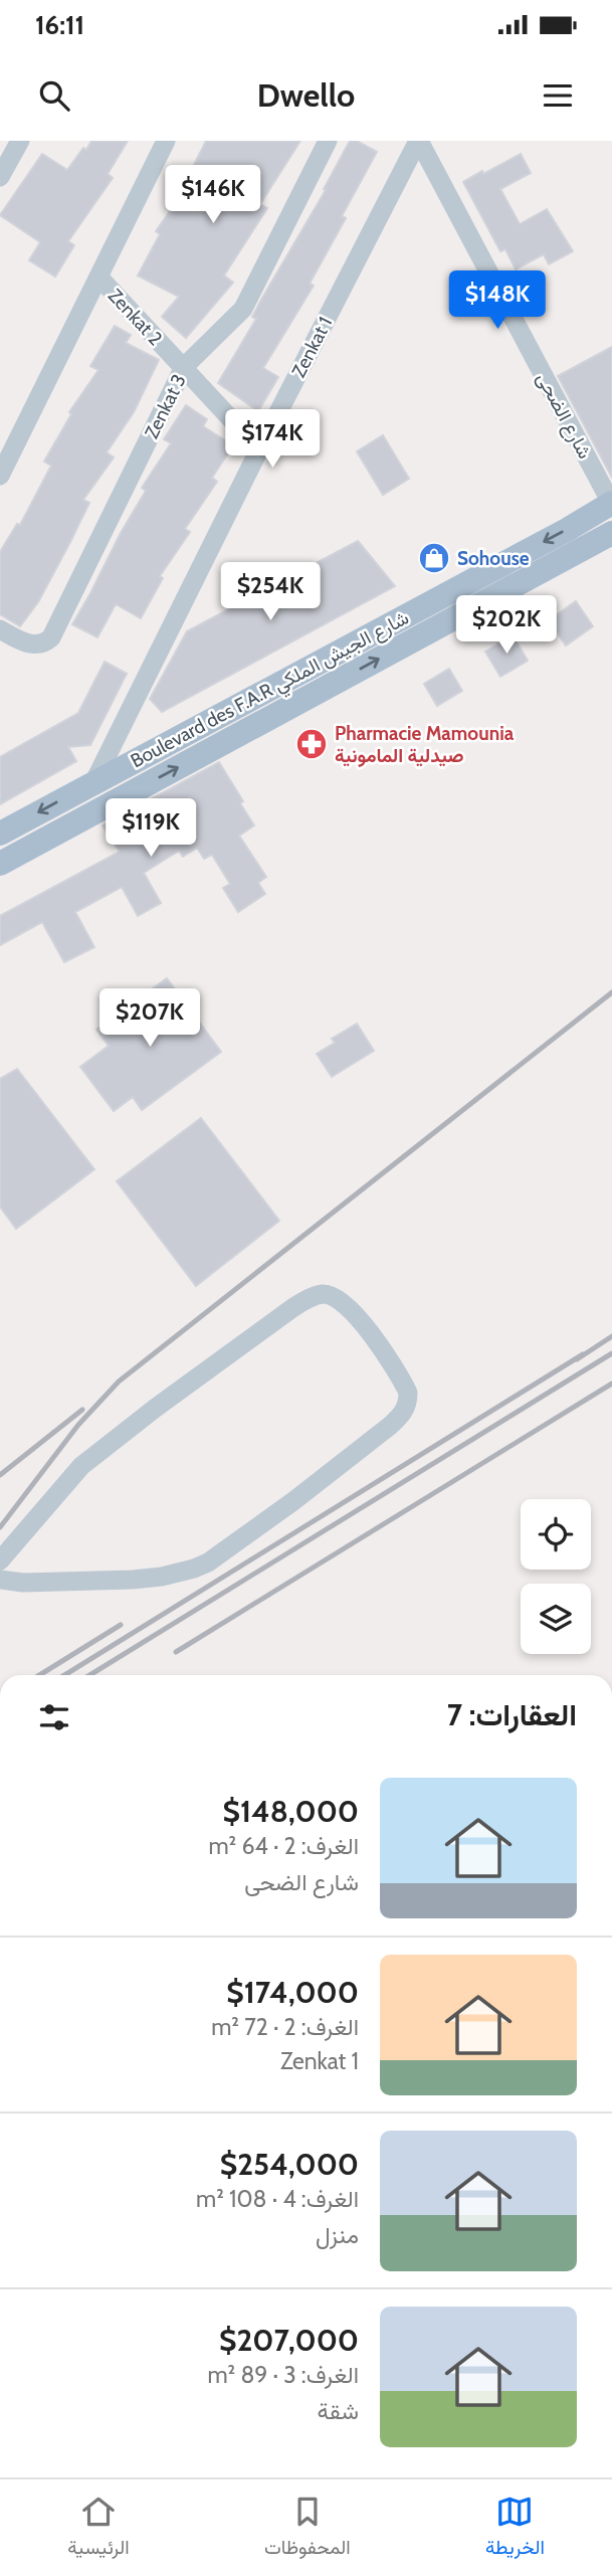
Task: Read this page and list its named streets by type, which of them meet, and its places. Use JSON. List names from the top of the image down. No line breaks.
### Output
{"streets":{"main road":["Boulevard des F.A.R شارع الجيش الملكي"],"street":["Zenkat 2","Zenkat 1","Zenkat 3","شارع الضحى"]},"crossings":[["Zenkat 2","Zenkat 1"],["Zenkat 2","Zenkat 3"],["Zenkat 1","شارع الضحى"],["Zenkat 1","Boulevard des F.A.R شارع الجيش الملكي"],["شارع الضحى","Boulevard des F.A.R شارع الجيش الملكي"]],"places":{"shop":["Sohouse"],"pharmacy":["Pharmacie Mamounia صيدلية المامونية"]},"page":{"status":"16:11","header":"Dwello","price":["$146K","$148K","$174K","$254K","$202K","$119K","$207K"],"heading":"العقارات: 7","list":[{"name":"$148,000","note":"الغرف: 2 · 64 m² · شارع الضحى"},{"name":"$174,000","note":"الغرف: 2 · 72 m² · Zenkat 1"},{"name":"$254,000","note":"الغرف: 4 · 108 m² · منزل"},{"name":"$207,000","note":"الغرف: 3 · 89 m² · شقة"}],"tabs":["الخريطة","المحفوظات","الرئيسية"]}}
